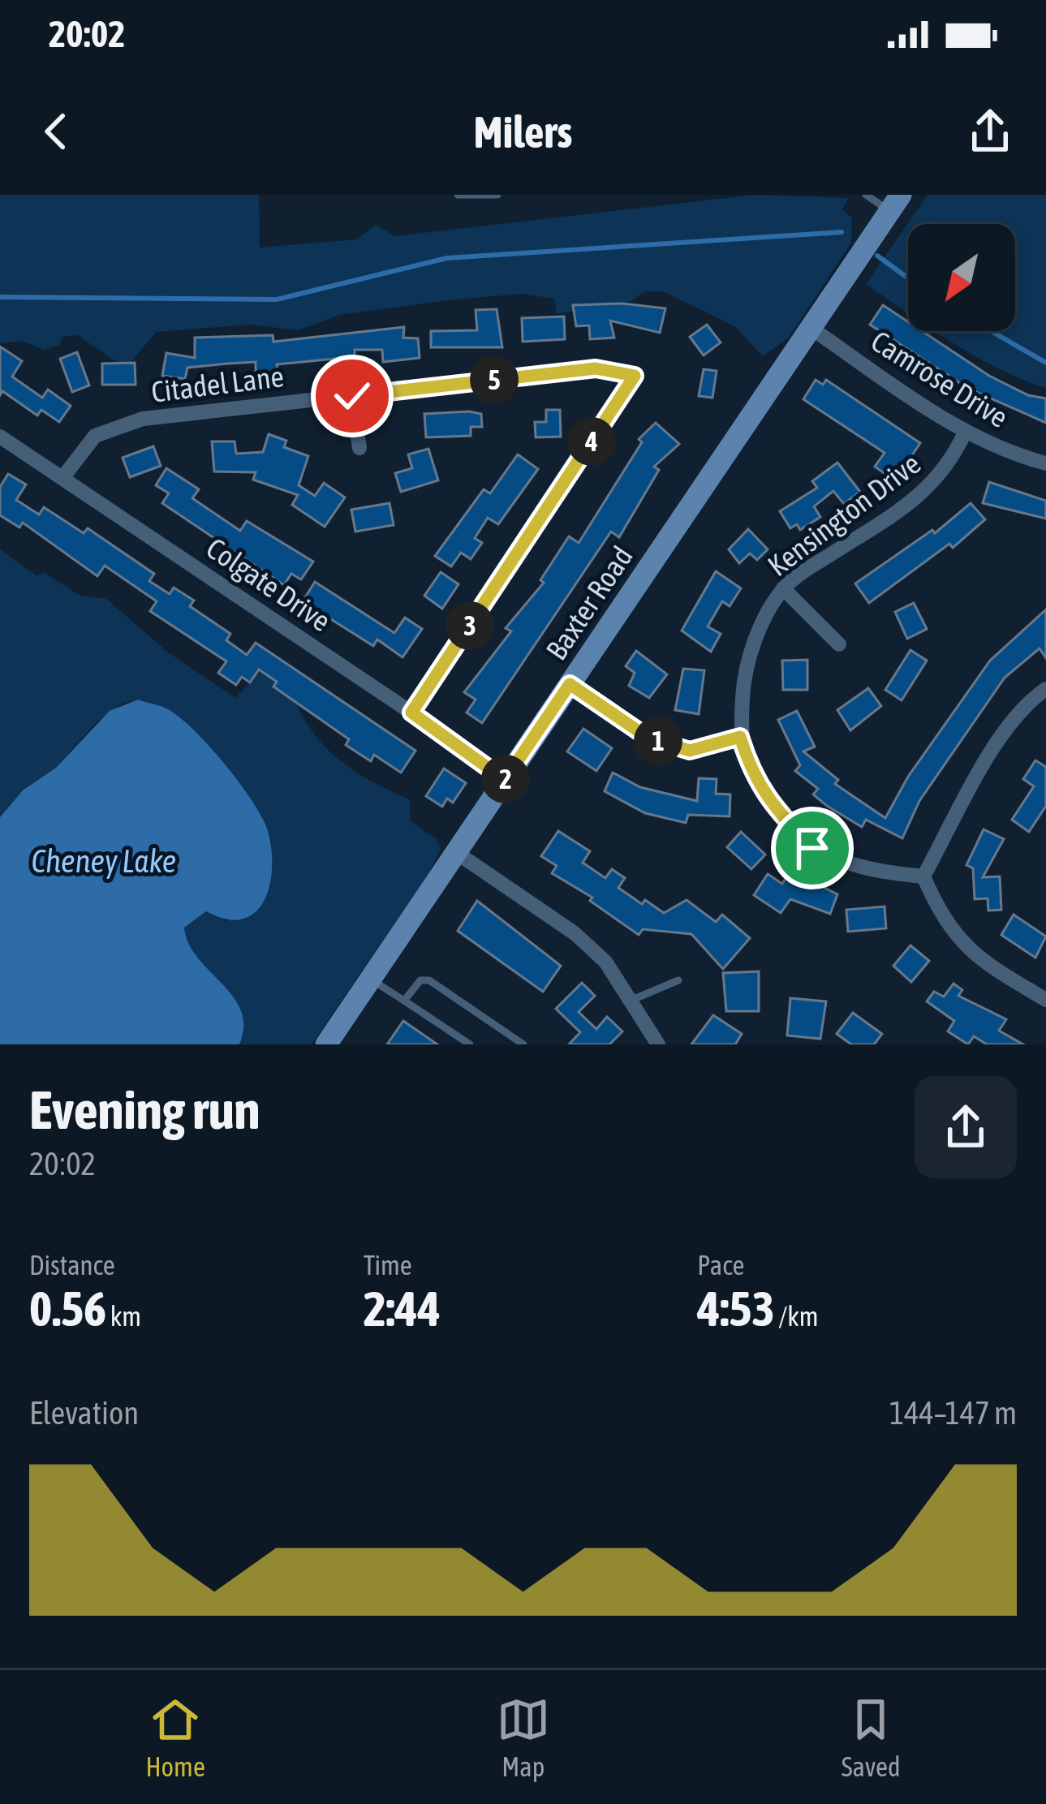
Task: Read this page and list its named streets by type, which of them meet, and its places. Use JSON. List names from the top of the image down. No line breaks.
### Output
{"streets":{"street":["Camrose Drive","Citadel Lane","Kensington Drive","Colgate Drive","Baxter Road"]},"crossings":[["Camrose Drive","Kensington Drive"],["Camrose Drive","Baxter Road"],["Citadel Lane","Colgate Drive"],["Colgate Drive","Baxter Road"]],"water":["Cheney Lake"],"north":"bottom left","page":{"status":"20:02","header":"Milers","pins":["5","4","3","1","2"],"heading":["Evening run","20:02"],"stats":[["Distance","0.56 km"],["Time","2:44"],["Pace","4:53 /km"]],"chart":["Elevation","144–147 m"],"tabs":["Home","Map","Saved"]}}
